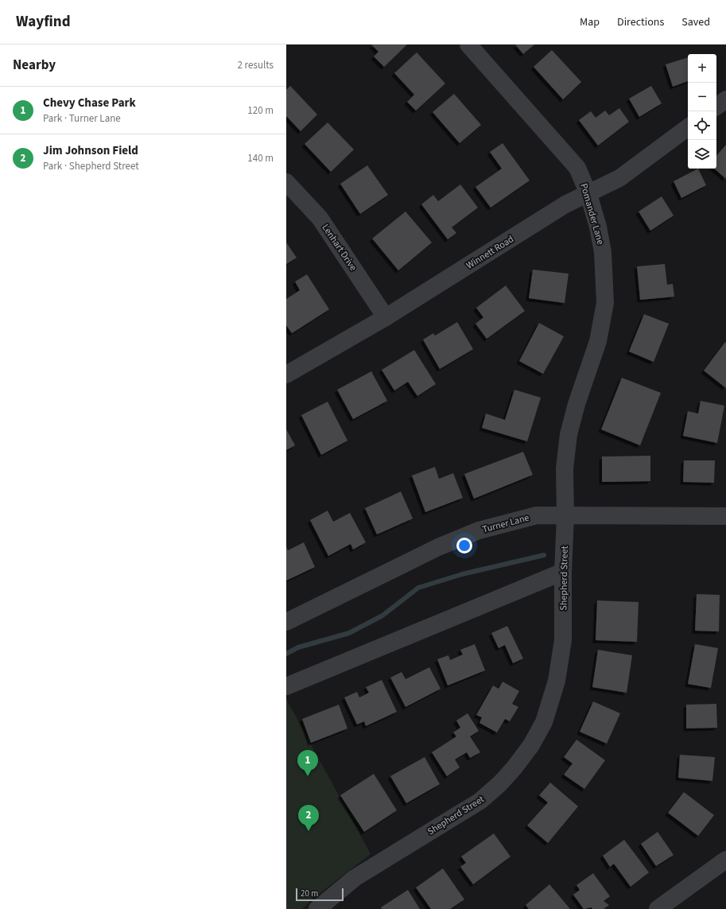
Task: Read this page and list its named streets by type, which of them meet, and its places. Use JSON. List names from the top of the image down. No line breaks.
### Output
{"streets":{"street":["Pomander Lane","Lenhart Drive","Winnett Road","Turner Lane","Shepherd Street"]},"crossings":[["Pomander Lane","Winnett Road"],["Pomander Lane","Turner Lane"],["Pomander Lane","Shepherd Street"],["Lenhart Drive","Winnett Road"],["Turner Lane","Shepherd Street"]],"scale_bar":"20 m","page":{"header":"Wayfind","nav":["Map","Directions","Saved"],"heading":["Nearby","2 results"],"map_buttons":["+","−"],"list":[{"mark":"1","name":"Chevy Chase Park","note":"Park · Turner Lane","value":"120 m"},{"mark":"2","name":"Jim Johnson Field","note":"Park · Shepherd Street","value":"140 m"}],"pins":["1","2"],"scale":"20 m"}}
